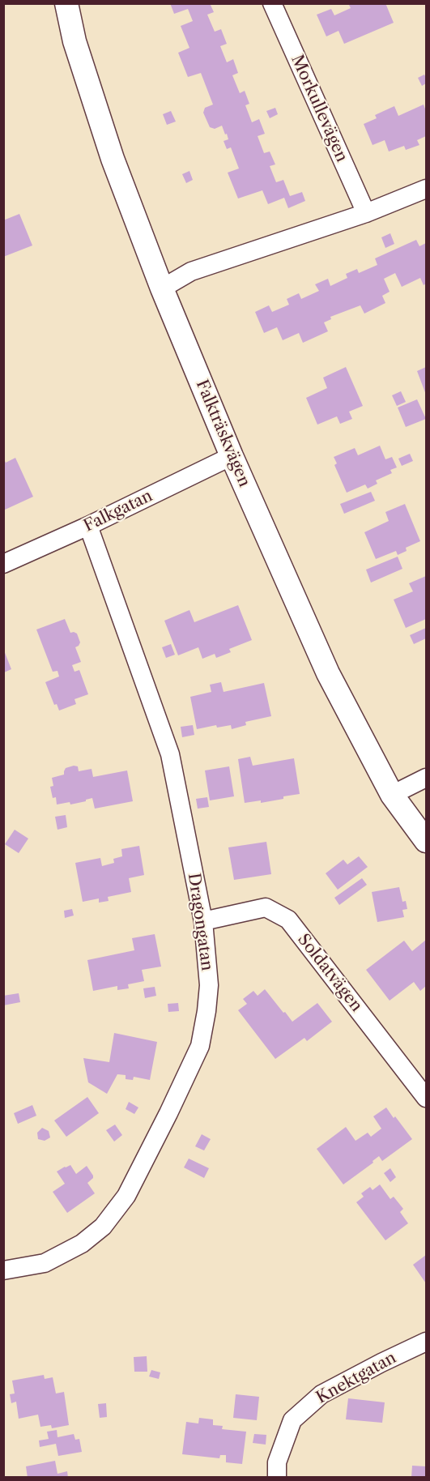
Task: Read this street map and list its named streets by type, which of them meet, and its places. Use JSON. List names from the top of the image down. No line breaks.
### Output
{"streets":{"street":["Morkullevägen","Falkträskvägen","Falkgatan","Dragongatan","Soldatvägen","Knektgatan"]},"crossings":[["Falkträskvägen","Falkgatan"],["Falkgatan","Dragongatan"],["Dragongatan","Soldatvägen"]]}
